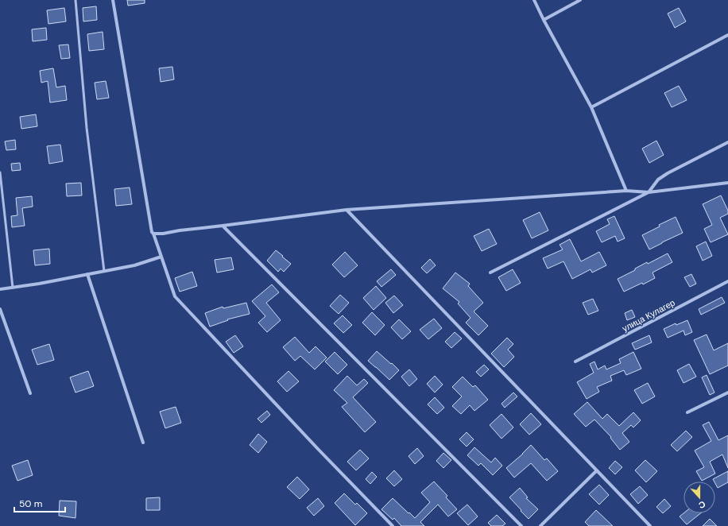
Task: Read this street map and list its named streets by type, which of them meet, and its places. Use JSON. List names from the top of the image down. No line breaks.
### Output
{"streets":{"street":["улица Кулагер"]},"scale_bar":"50 m","north":"bottom"}
